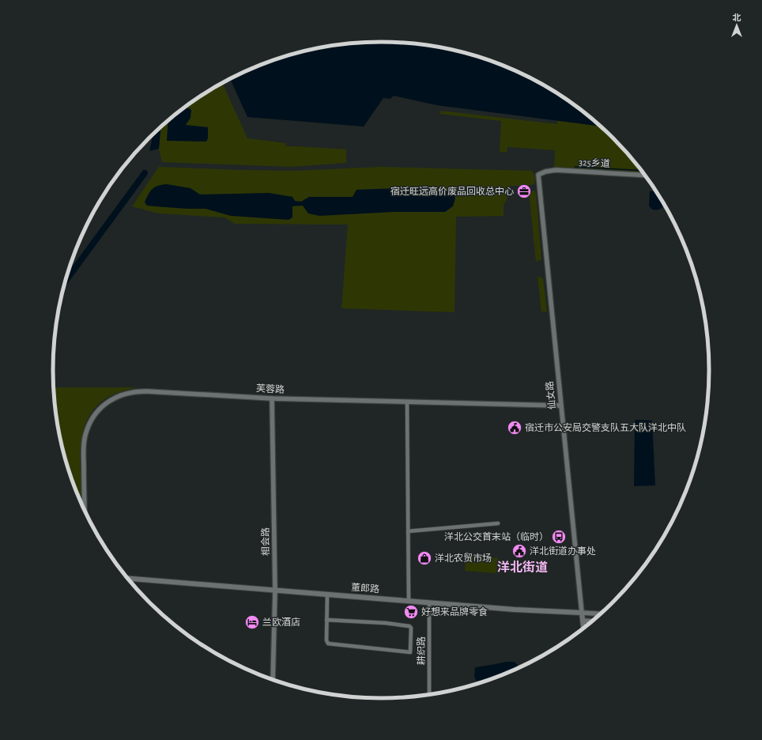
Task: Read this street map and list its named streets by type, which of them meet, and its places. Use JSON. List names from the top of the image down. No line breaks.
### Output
{"streets":{"main road":["仙女路","董郎路"],"street":["325乡道","芙蓉路","相会路","耕织路"]},"crossings":[["325乡道","仙女路"],["芙蓉路","仙女路"],["芙蓉路","相会路"],["仙女路","董郎路"],["相会路","董郎路"],["董郎路","耕织路"]],"districts":["洋北街道"],"places":{"office":["宿迁旺远高价废品回收总中心"],"public building":["宿迁市公安局交警支队五大队洋北中队","洋北街道办事处"],"bus stop":["洋北公交首末站（临时）"],"shop":["洋北农贸市场"],"supermarket":["好想来品牌零食"],"hotel":["兰欧酒店"]},"north":"top"}
